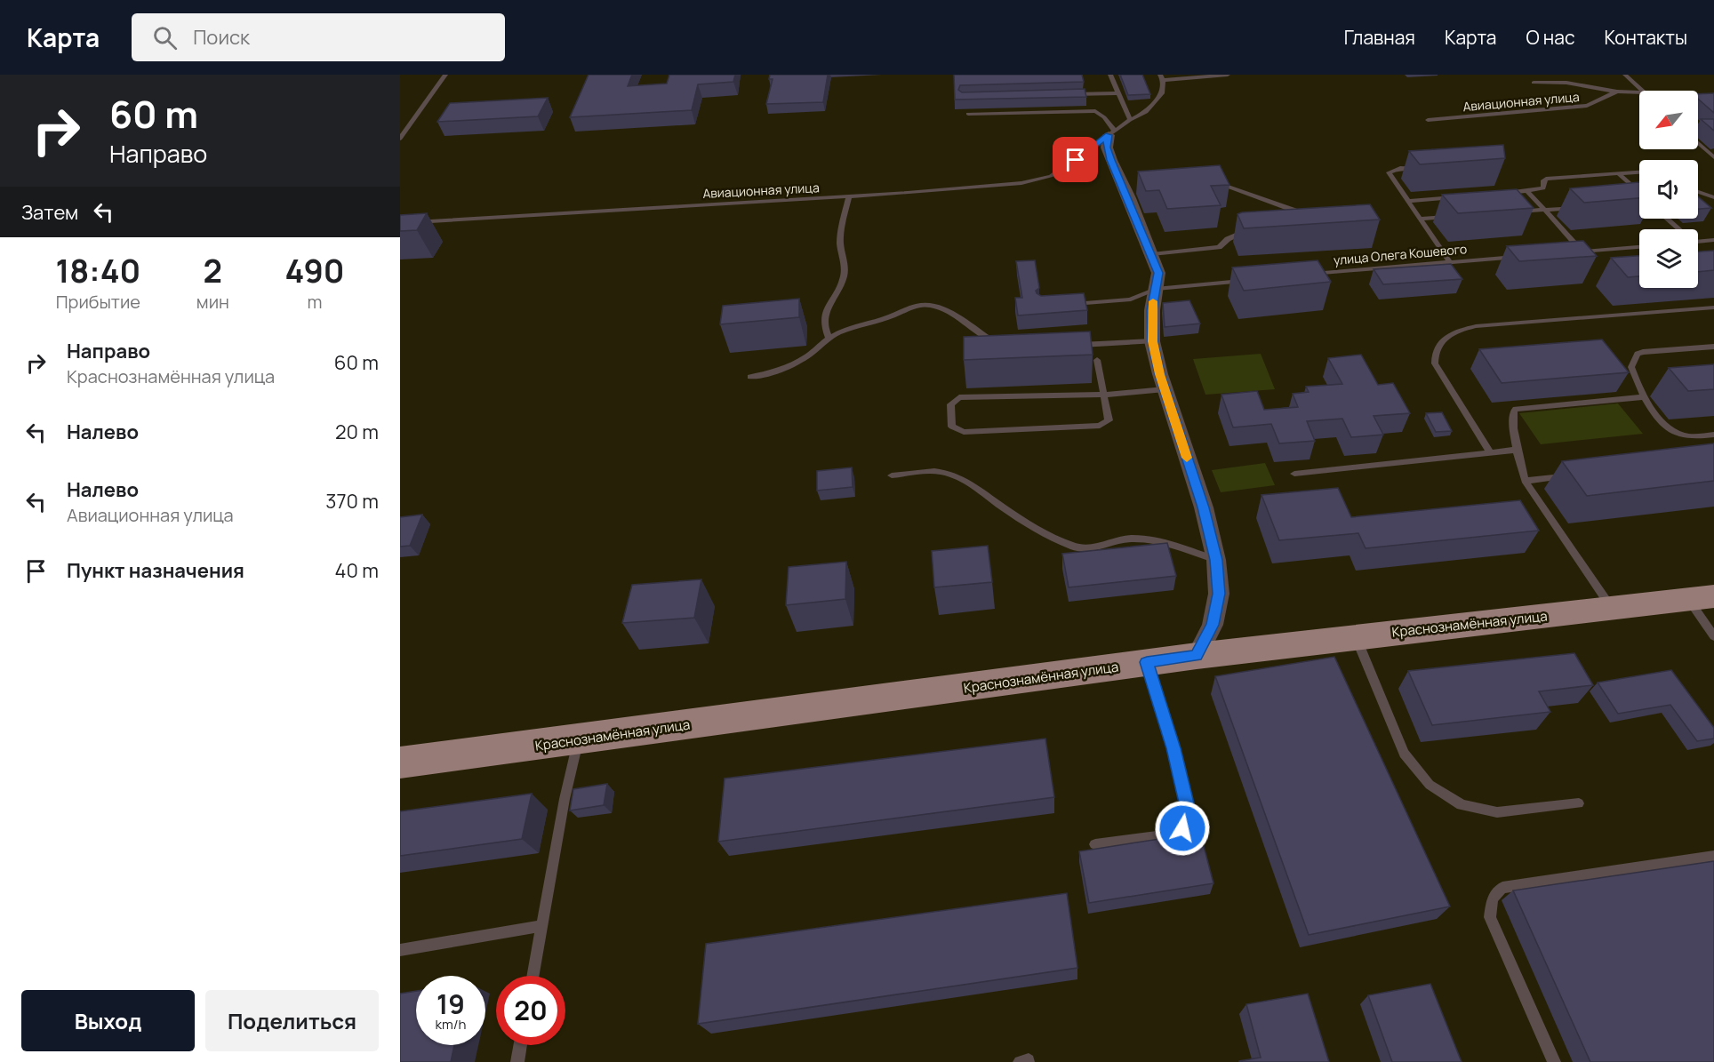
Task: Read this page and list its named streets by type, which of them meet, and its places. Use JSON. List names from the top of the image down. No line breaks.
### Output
{"streets":{"main road":["Краснознамённая улица"],"lane":["Авиационная улица","улица Олега Кошевого"]},"north":"bottom left","page":{"header":"Карта","search":"Поиск","nav":["Главная","Карта","О нас","Контакты"],"turn":["60 m","Направо"],"then":"Затем","eta":["18:40","Прибытие","2","мин","490","m"],"list":[{"name":"Направо","note":"Краснознамённая улица","value":"60 m"},{"name":"Налево","value":"20 m"},{"name":"Налево","note":"Авиационная улица","value":"370 m"},{"name":"Пункт назначения","value":"40 m"}],"speed":"19 km/h","limit":"20","buttons":["Выход","Поделиться"]}}
